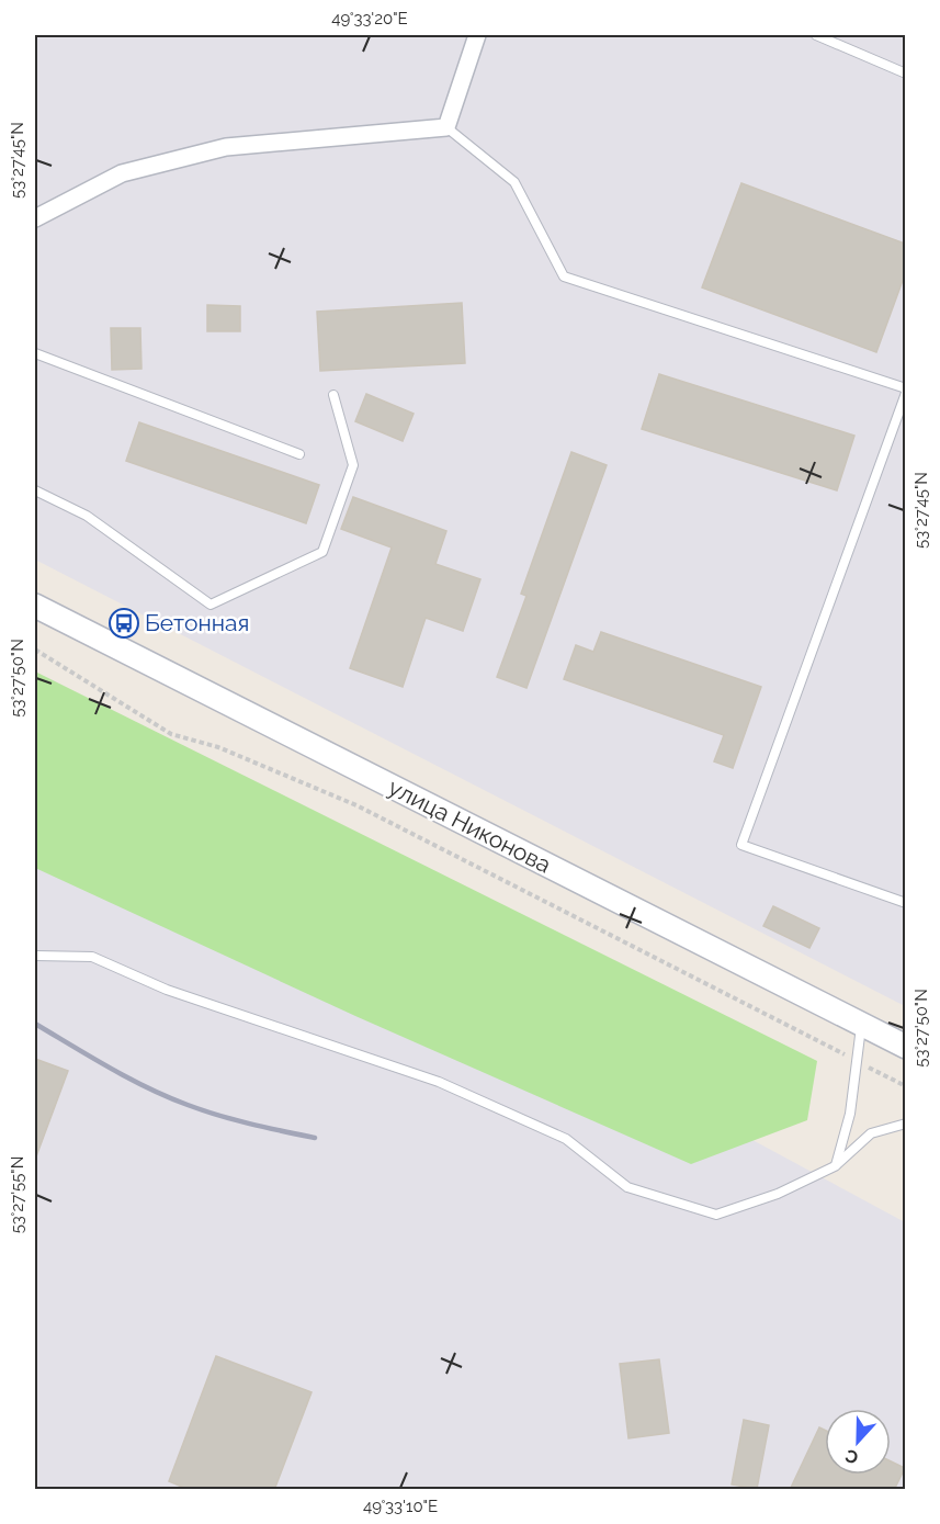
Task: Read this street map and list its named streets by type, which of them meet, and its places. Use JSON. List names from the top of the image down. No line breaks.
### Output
{"streets":{"main road":["улица Никонова"]},"places":{"bus stop":["Бетонная"]},"north":"bottom","coordinates":["49°33'20\"E","53°27'45\"N","53°27'50\"N","53°27'55\"N","49°33'10\"E"]}
